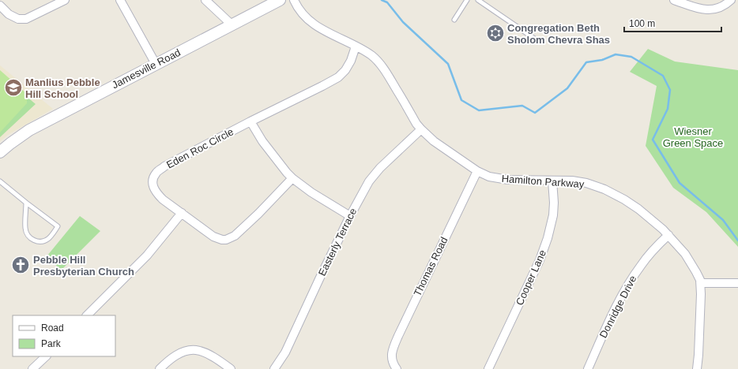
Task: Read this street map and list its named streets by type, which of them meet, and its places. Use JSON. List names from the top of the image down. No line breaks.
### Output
{"streets":{"street":["Jamesville Road","Eden Roc Circle","Hamilton Parkway","Easterly Terrace","Thomas Road","Cooper Lane","Donridge Drive"]},"crossings":[["Eden Roc Circle","Hamilton Parkway"],["Hamilton Parkway","Easterly Terrace"],["Hamilton Parkway","Thomas Road"],["Hamilton Parkway","Cooper Lane"],["Hamilton Parkway","Donridge Drive"]],"parks":["Wiesner Green Space"],"places":{"synagogue":["Congregation Beth Sholom Chevra Shas"],"school or university":["Manlius Pebble Hill School"],"church":["Pebble Hill Presbyterian Church"]},"legend":["Road","Park"],"scale_bar":"100 m"}
